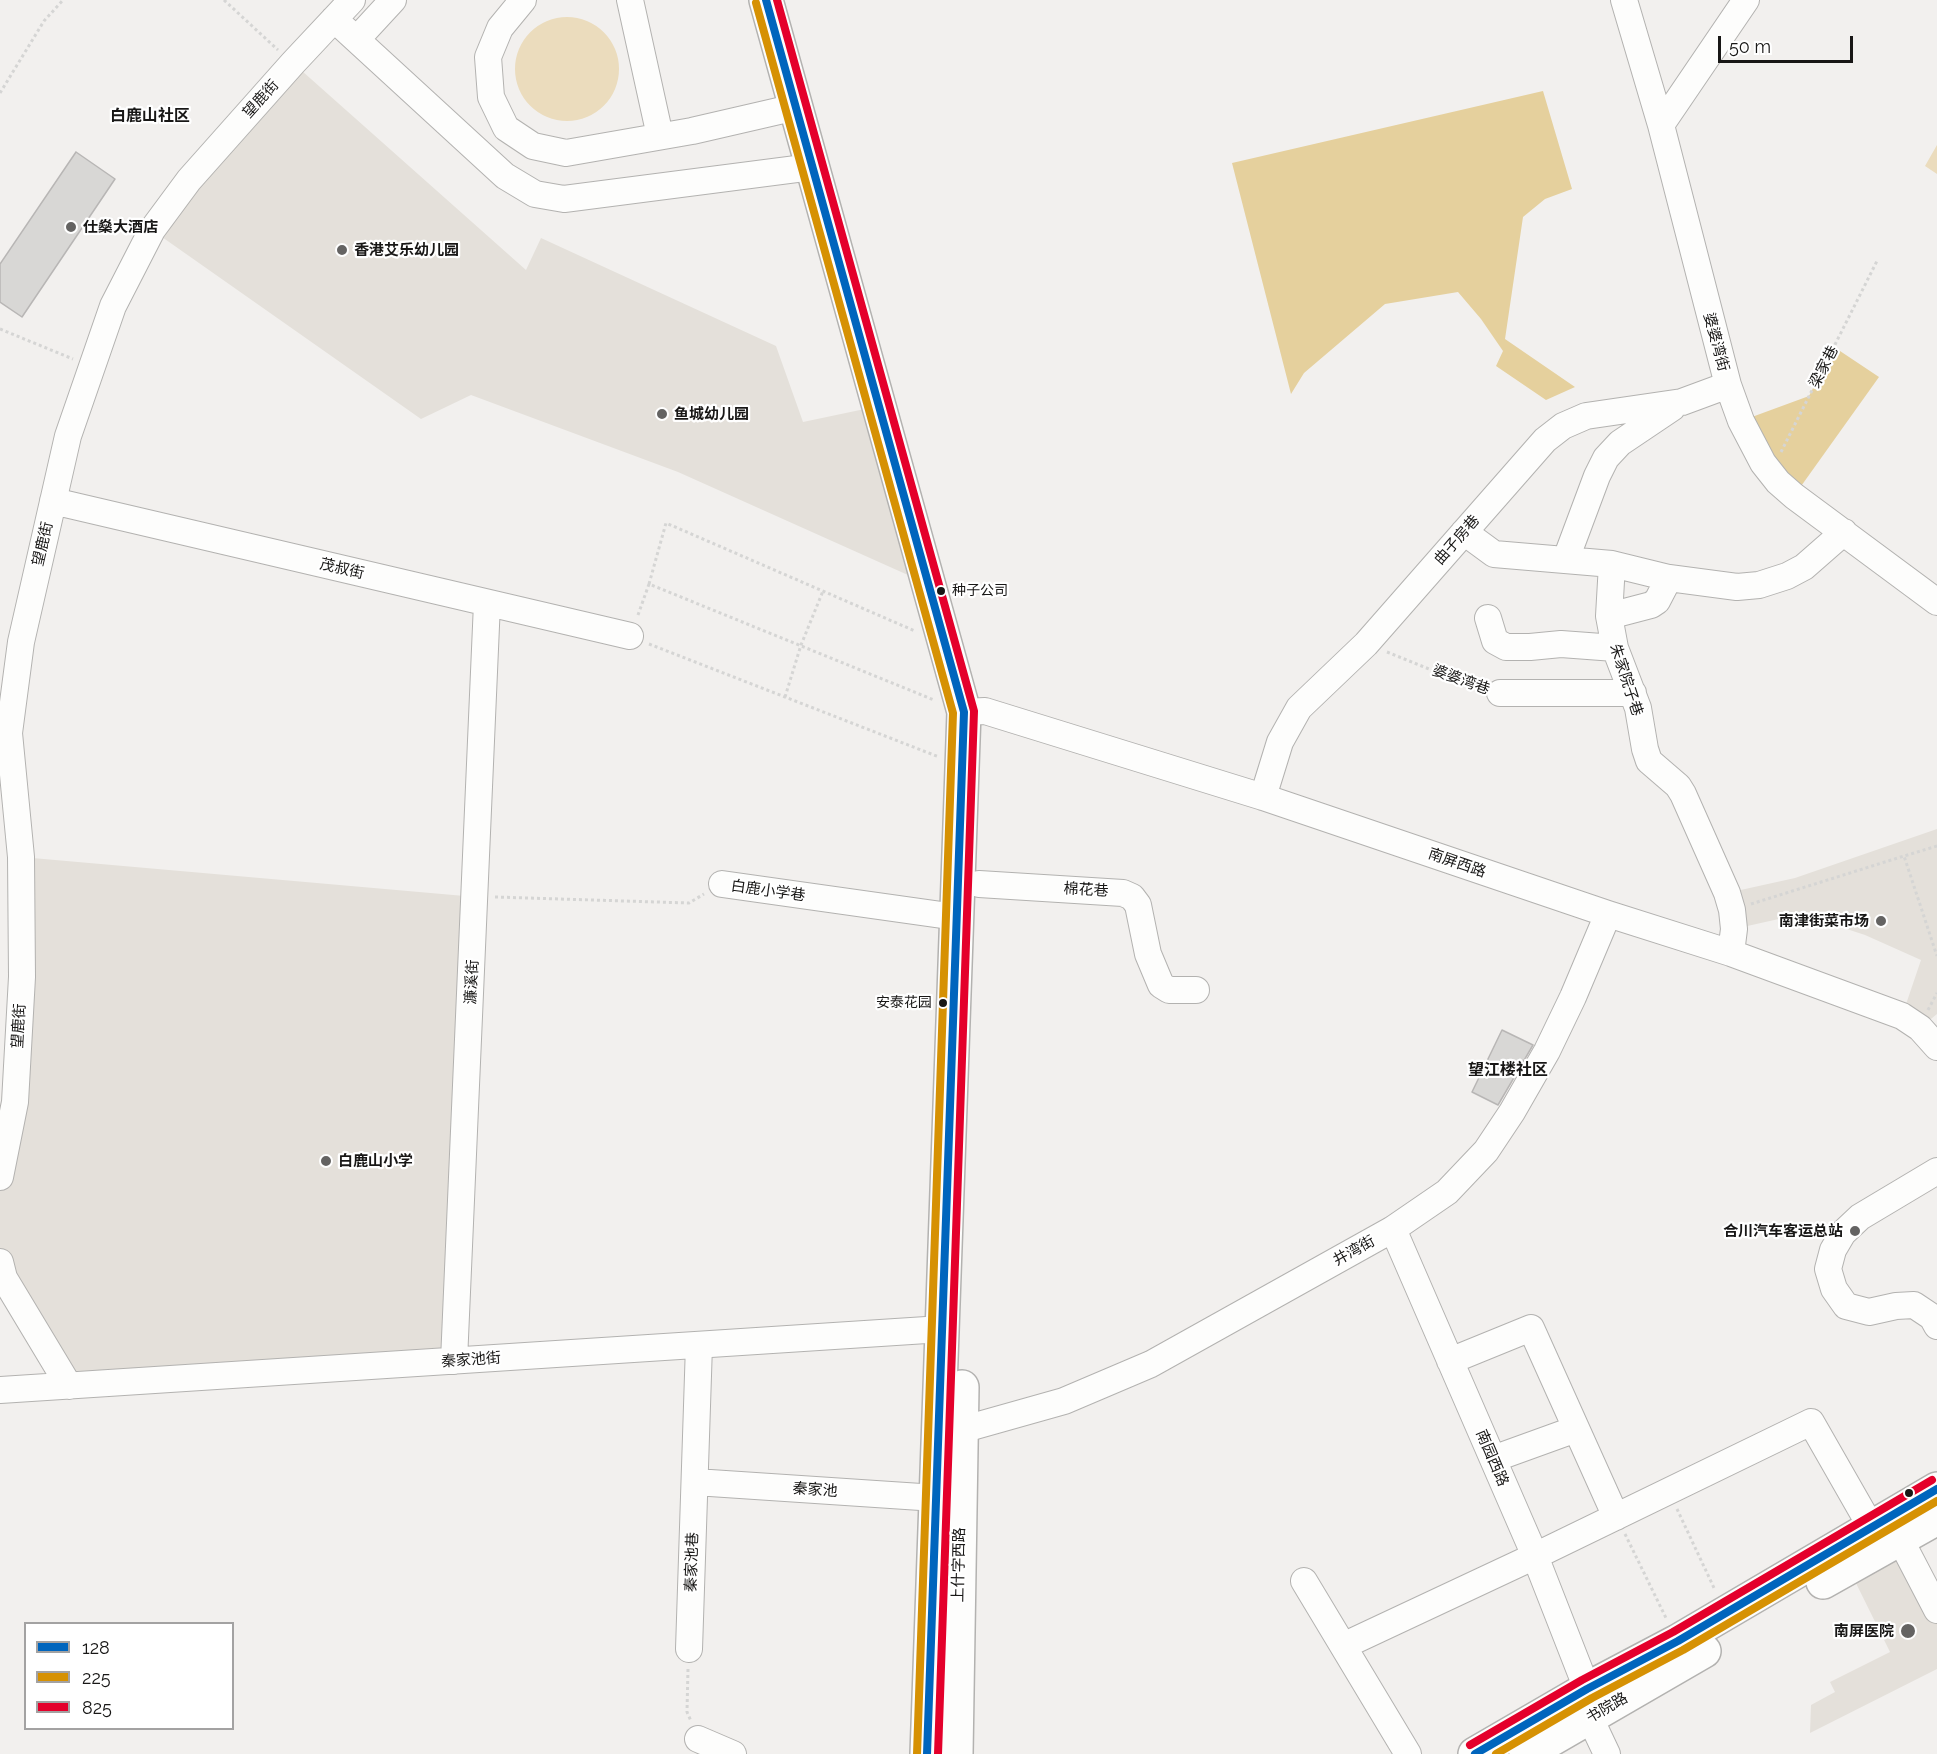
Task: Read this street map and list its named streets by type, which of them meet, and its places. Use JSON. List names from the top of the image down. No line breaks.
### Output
{"streets":{"main road":["上什字西路","书院路"],"street":["望鹿街","婆婆湾街","曲子房巷","茂叔街","婆婆湾巷","朱家院子巷","南屏西路","棉花巷","白鹿小学巷","濂溪街","井湾街","秦家池街","南园西路","秦家池","秦家池巷"],"path":["梁家巷"]},"crossings":[["望鹿街","茂叔街"],["婆婆湾街","梁家巷"],["婆婆湾街","曲子房巷"],["曲子房巷","婆婆湾巷"],["曲子房巷","南屏西路"],["茂叔街","濂溪街"],["婆婆湾巷","朱家院子巷"],["朱家院子巷","南屏西路"],["南屏西路","井湾街"],["南屏西路","上什字西路"],["棉花巷","上什字西路"],["白鹿小学巷","濂溪街"],["白鹿小学巷","上什字西路"],["濂溪街","秦家池街"],["井湾街","南园西路"],["井湾街","上什字西路"],["秦家池街","秦家池巷"],["秦家池街","上什字西路"],["南园西路","书院路"],["秦家池","秦家池巷"],["秦家池","上什字西路"]],"districts":["白鹿山社区","望江楼社区"],"places":["仕燊大酒店","香港艾乐幼儿园","鱼城幼儿园","种子公司","南津街菜市场","安泰花园","白鹿山小学","合川汽车客运总站","南屏医院"],"lines":["transit line 128","transit line 825","transit line 225"],"legend":["128","225","825"],"scale_bar":"50 m"}
